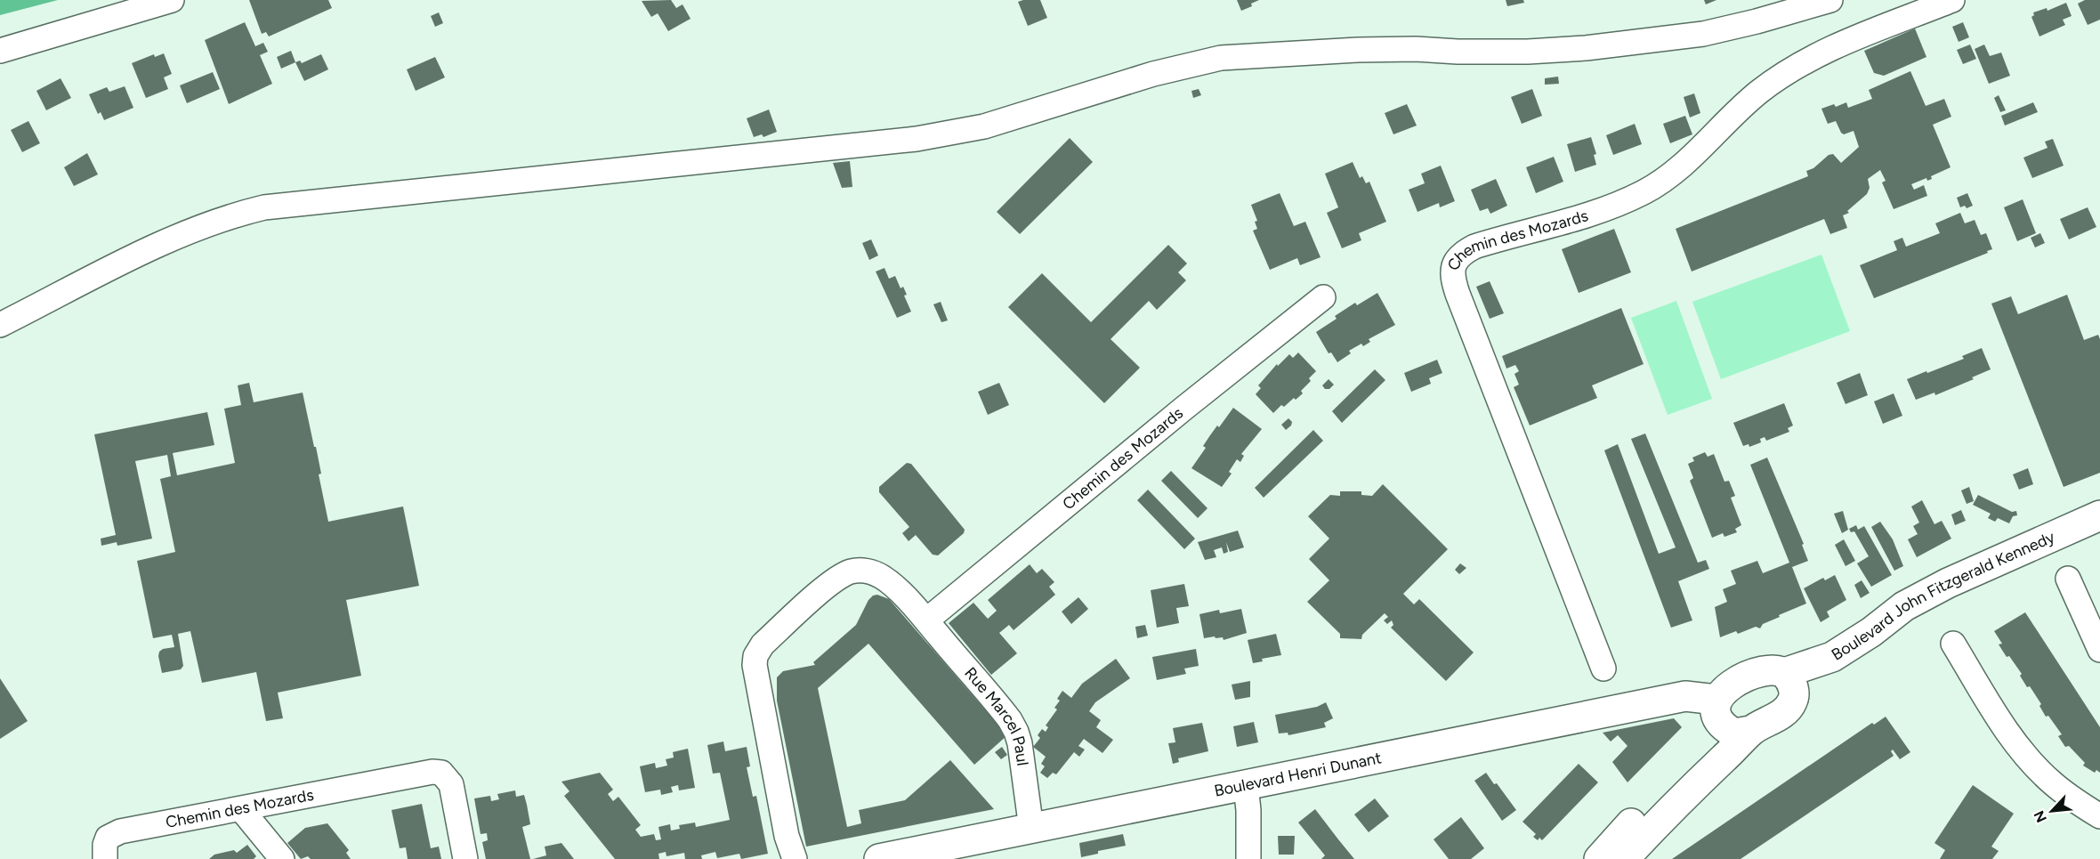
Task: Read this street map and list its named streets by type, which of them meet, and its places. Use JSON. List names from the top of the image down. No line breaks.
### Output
{"streets":{"main road":["Boulevard John Fitzgerald Kennedy","Boulevard Henri Dunant"],"street":["Chemin des Mozards","Rue Marcel Paul"]},"crossings":[["Chemin des Mozards","Rue Marcel Paul"],["Boulevard John Fitzgerald Kennedy","Boulevard Henri Dunant"],["Rue Marcel Paul","Boulevard Henri Dunant"]],"north":"bottom left"}
